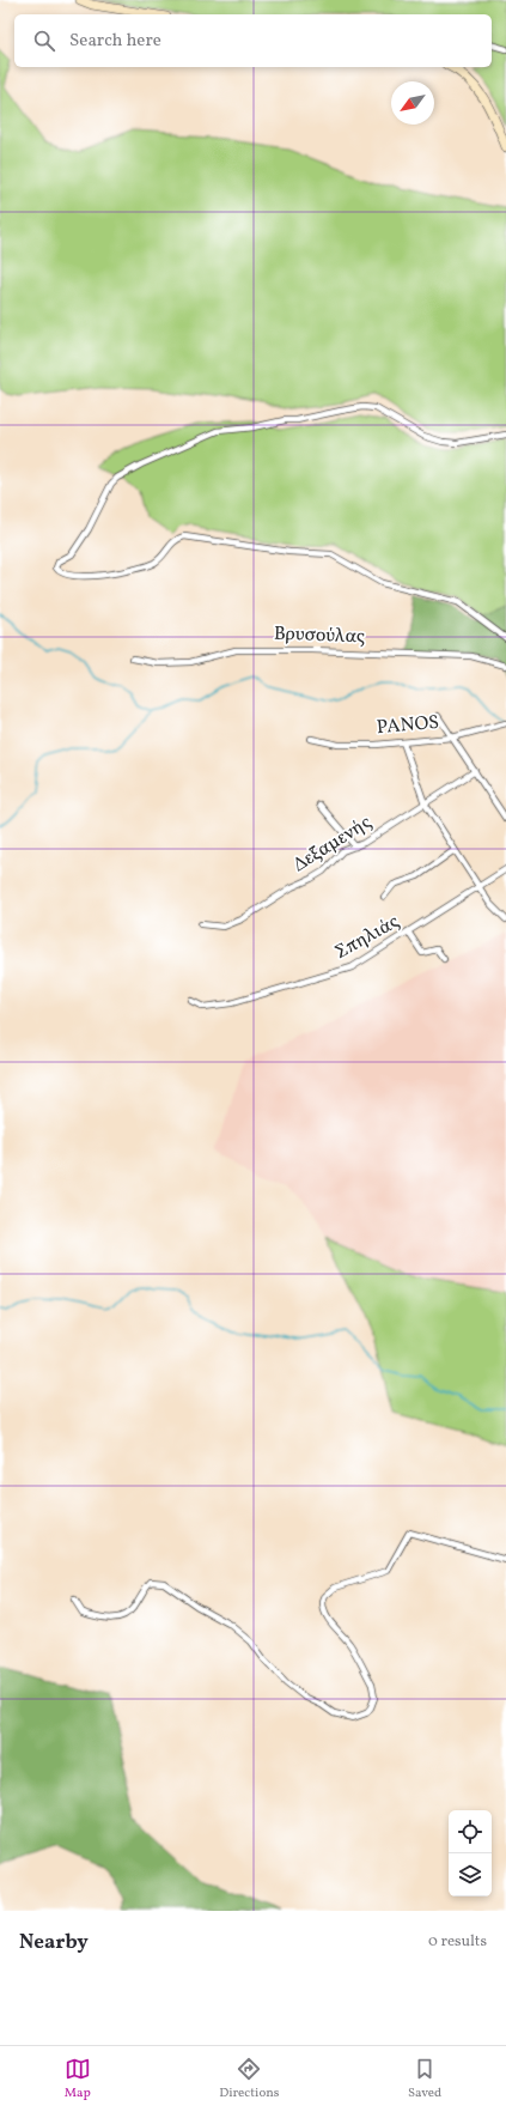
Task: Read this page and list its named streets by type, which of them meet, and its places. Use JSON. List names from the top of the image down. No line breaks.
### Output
{"streets":{"street":["Βρυσούλας","PANOS","Δεξαμενής","Σπηλιάς"]},"north":"bottom left","page":{"search":"Search here","heading":["Nearby","0 results"],"nav":["Map","Directions","Saved"]}}
